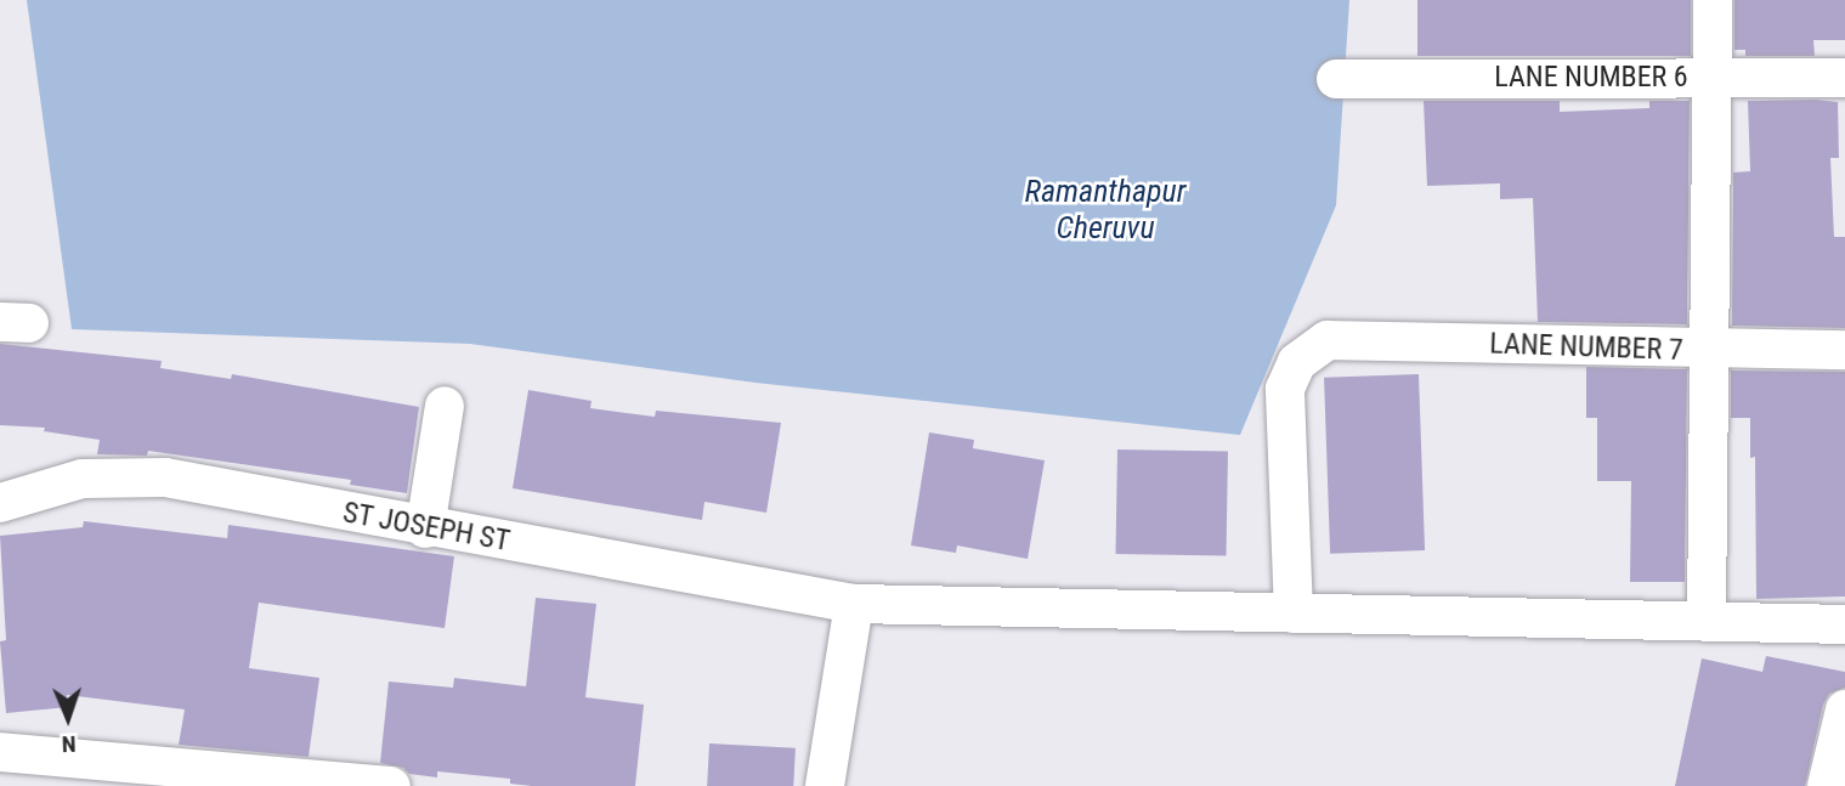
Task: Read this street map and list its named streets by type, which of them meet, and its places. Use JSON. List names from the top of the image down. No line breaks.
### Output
{"streets":{"street":["LANE NUMBER 6","LANE NUMBER 7","ST JOSEPH ST"]},"crossings":[["LANE NUMBER 7","ST JOSEPH ST"]],"water":["Ramanthapur Cheruvu"],"north":"bottom"}
